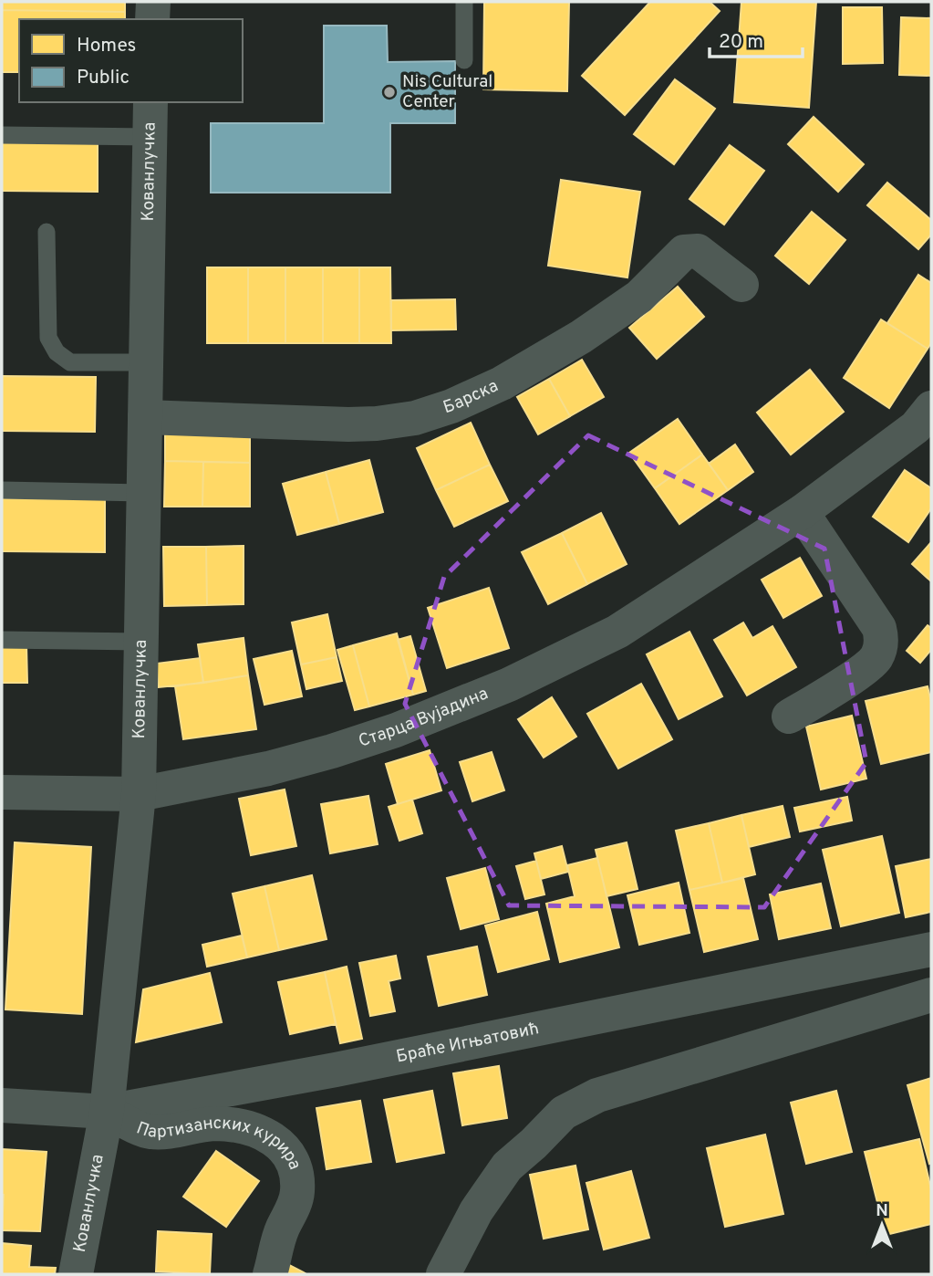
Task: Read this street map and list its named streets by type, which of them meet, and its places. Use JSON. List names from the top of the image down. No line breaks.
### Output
{"streets":{"street":["Кованлучка","Барска","Старца Вујадина","Браће Игњатовић","Партизанских курира"]},"crossings":[["Кованлучка","Барска"],["Кованлучка","Старца Вујадина"],["Кованлучка","Браће Игњатовић"],["Кованлучка","Партизанских курира"],["Браће Игњатовић","Партизанских курира"]],"places":["Nis Cultural Center"],"legend":["Homes","Public"],"scale_bar":"20 m","north":"top"}
